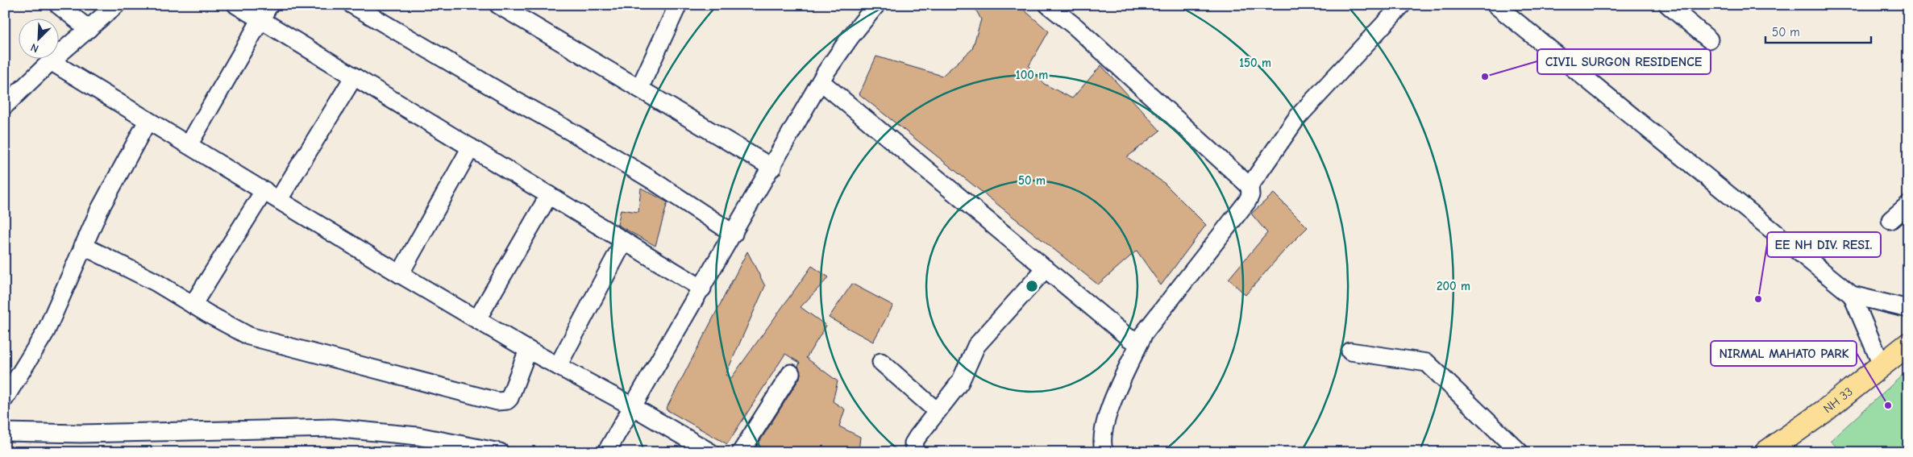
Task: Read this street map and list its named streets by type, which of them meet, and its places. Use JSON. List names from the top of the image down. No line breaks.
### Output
{"streets":{"main road":["NH 33"]},"places":["CIVIL SURGON RESIDENCE","EE NH DIV. RESI.","NIRMAL MAHATO PARK"],"scale_bar":"50 m","north":"bottom left","rings":["150 m","100 m","50 m","200 m"]}
